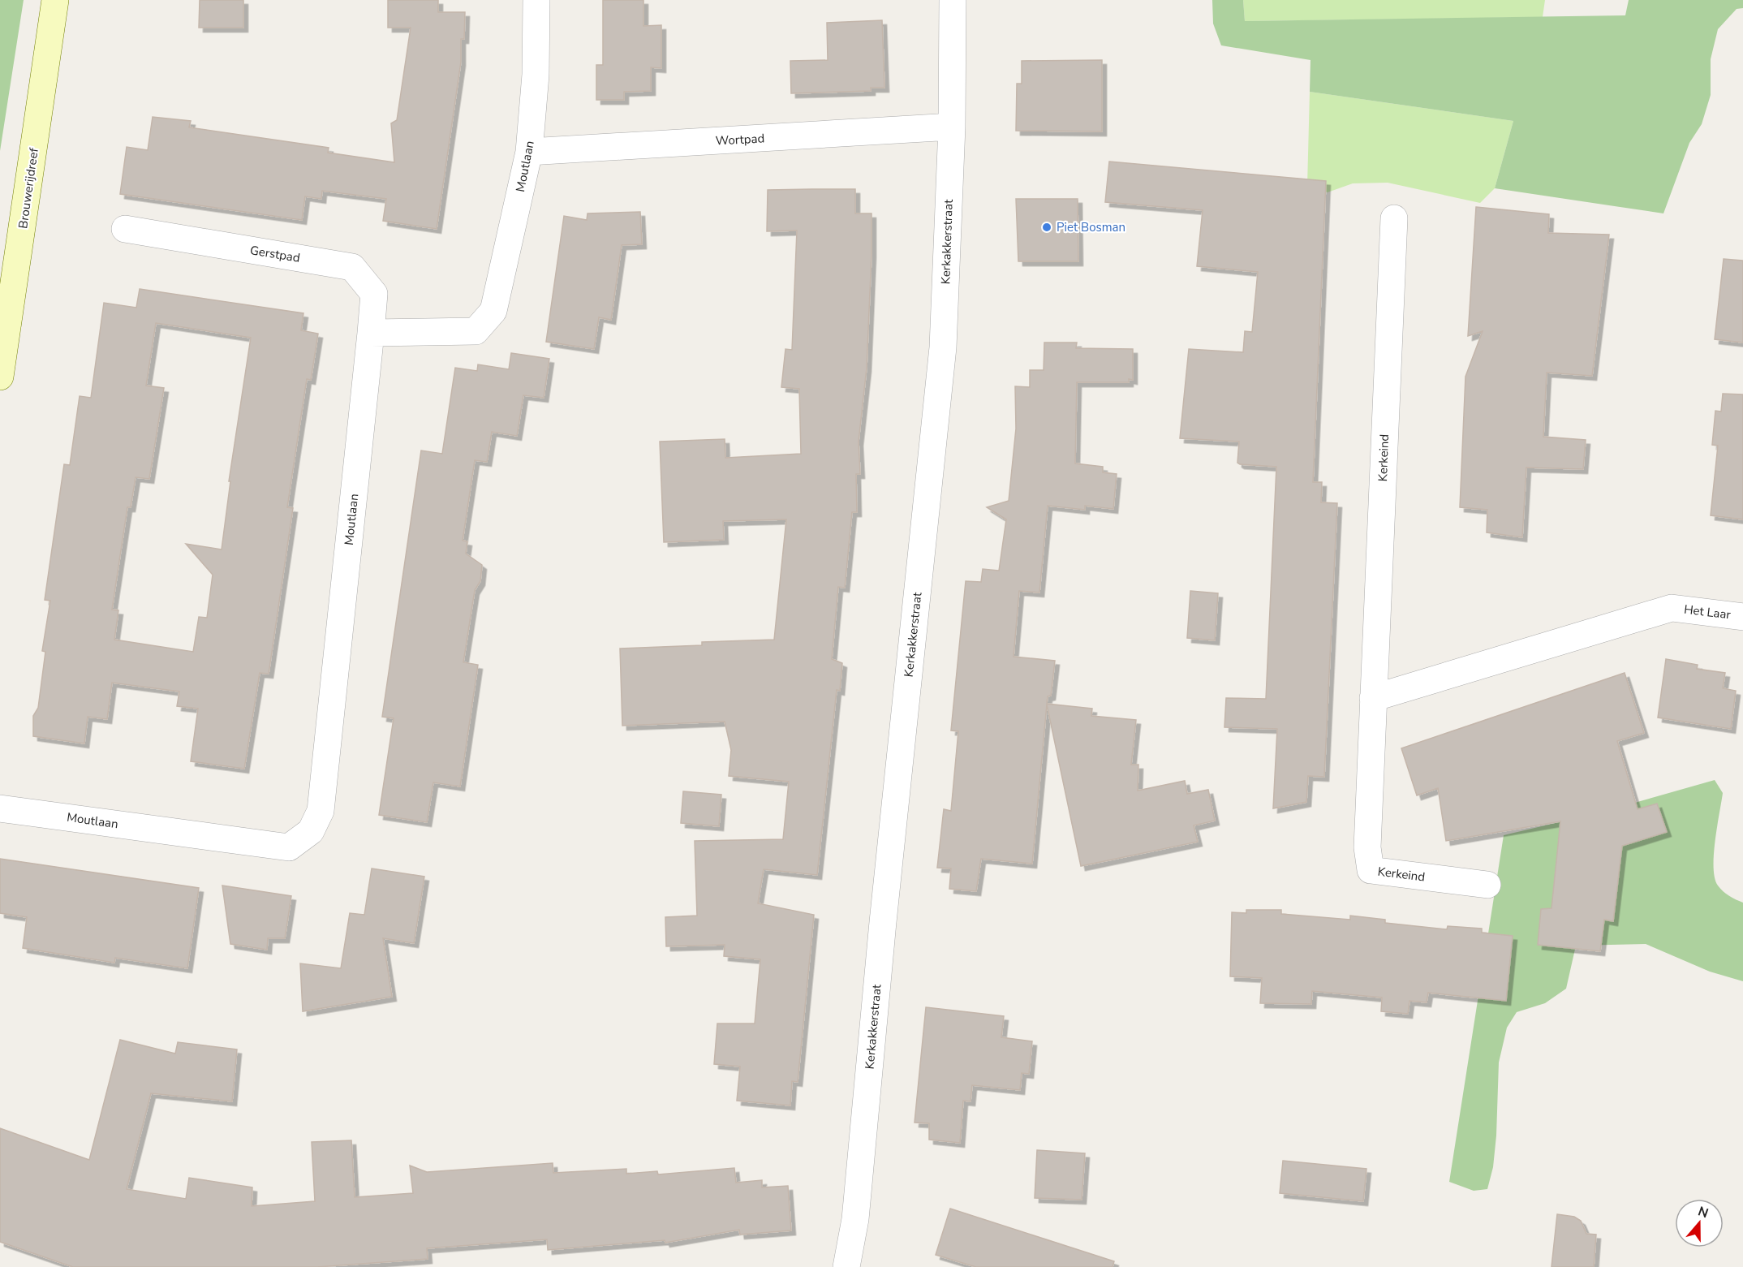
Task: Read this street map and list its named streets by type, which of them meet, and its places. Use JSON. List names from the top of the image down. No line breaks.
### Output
{"streets":{"street":["Wortpad","Moutlaan","Brouwerijdreef","Kerkakkerstraat","Gerstpad","Kerkeind","Het Laar"]},"crossings":[["Wortpad","Moutlaan"],["Wortpad","Kerkakkerstraat"],["Moutlaan","Gerstpad"],["Kerkeind","Het Laar"]],"places":["Piet Bosman"],"north":"top"}
